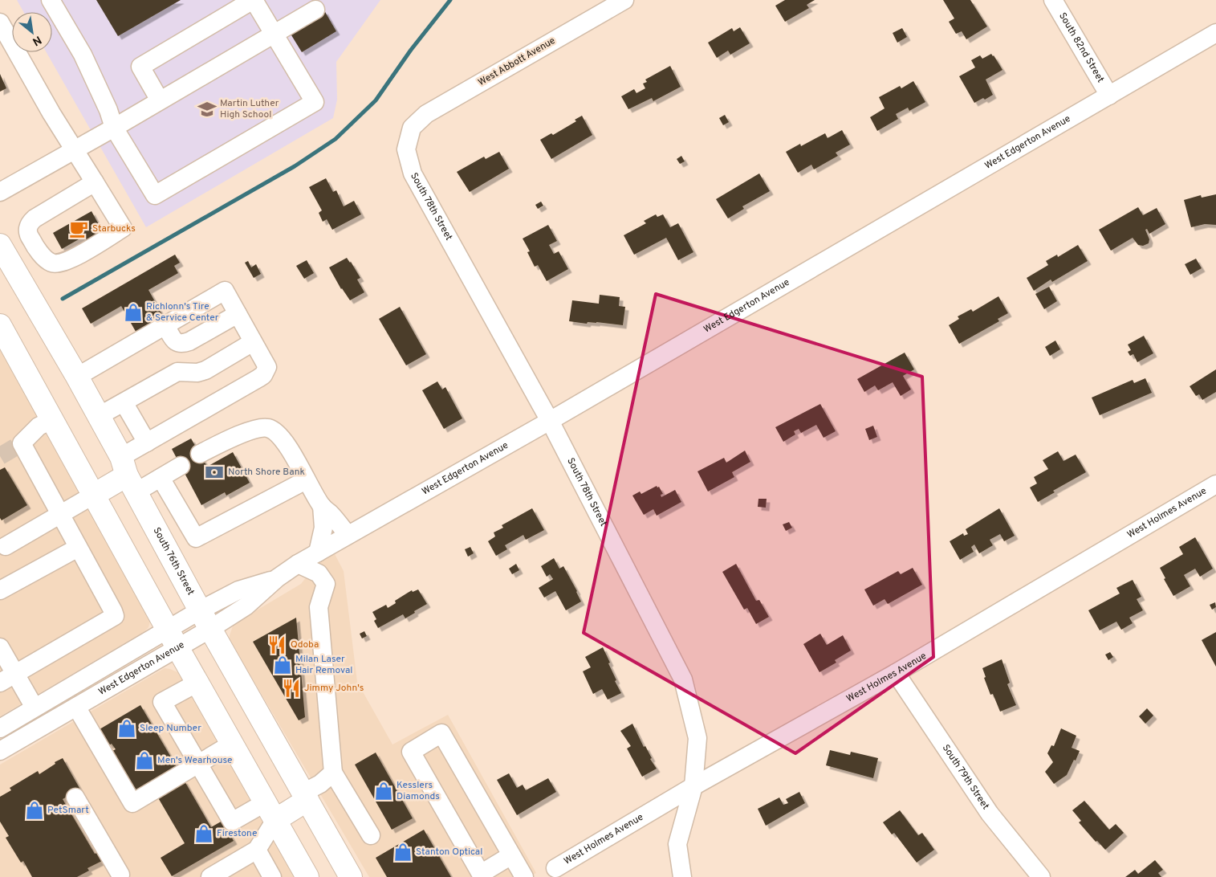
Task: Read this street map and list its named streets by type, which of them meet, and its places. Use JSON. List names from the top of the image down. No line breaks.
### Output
{"streets":{"main road":["South 76th Street"],"street":["South 82nd Street","West Abbott Avenue","West Edgerton Avenue","South 78th Street","West Holmes Avenue","South 79th Street"]},"crossings":[["South 82nd Street","West Edgerton Avenue"],["West Abbott Avenue","South 78th Street"],["West Edgerton Avenue","South 78th Street"],["West Edgerton Avenue","South 76th Street"],["South 78th Street","West Holmes Avenue"],["West Holmes Avenue","South 79th Street"]],"places":{"school or university":["Martin Luther High School"],"cafe":["Starbucks"],"shop":["Richlonn's Tire & Service Center","Milan Laser Hair Removal","Sleep Number","Men's Wearhouse","Kesslers Diamonds","PetSmart","Firestone","Stanton Optical"],"bank":["North Shore Bank"],"restaurant":["Qdoba","Jimmy John's"]},"north":"bottom right"}
